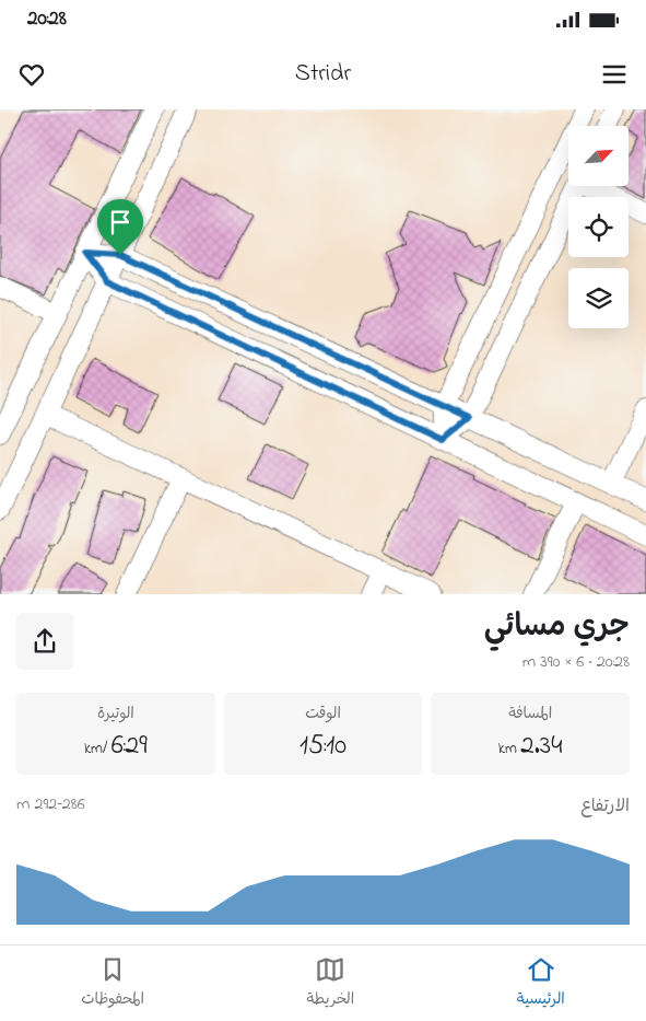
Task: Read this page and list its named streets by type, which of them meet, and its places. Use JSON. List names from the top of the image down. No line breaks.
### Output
{"north":"top right","page":{"status":"20:28","header":"Stridr","heading":["جري مسائي","20:28 · 6 × 390 m"],"stats":[["المسافة","2.34 km"],["الوقت","15:10"],["الوتيرة","6:29 /km"]],"chart":["الارتفاع","286–292 m"],"tabs":["الرئيسية","الخريطة","المحفوظات"]}}
